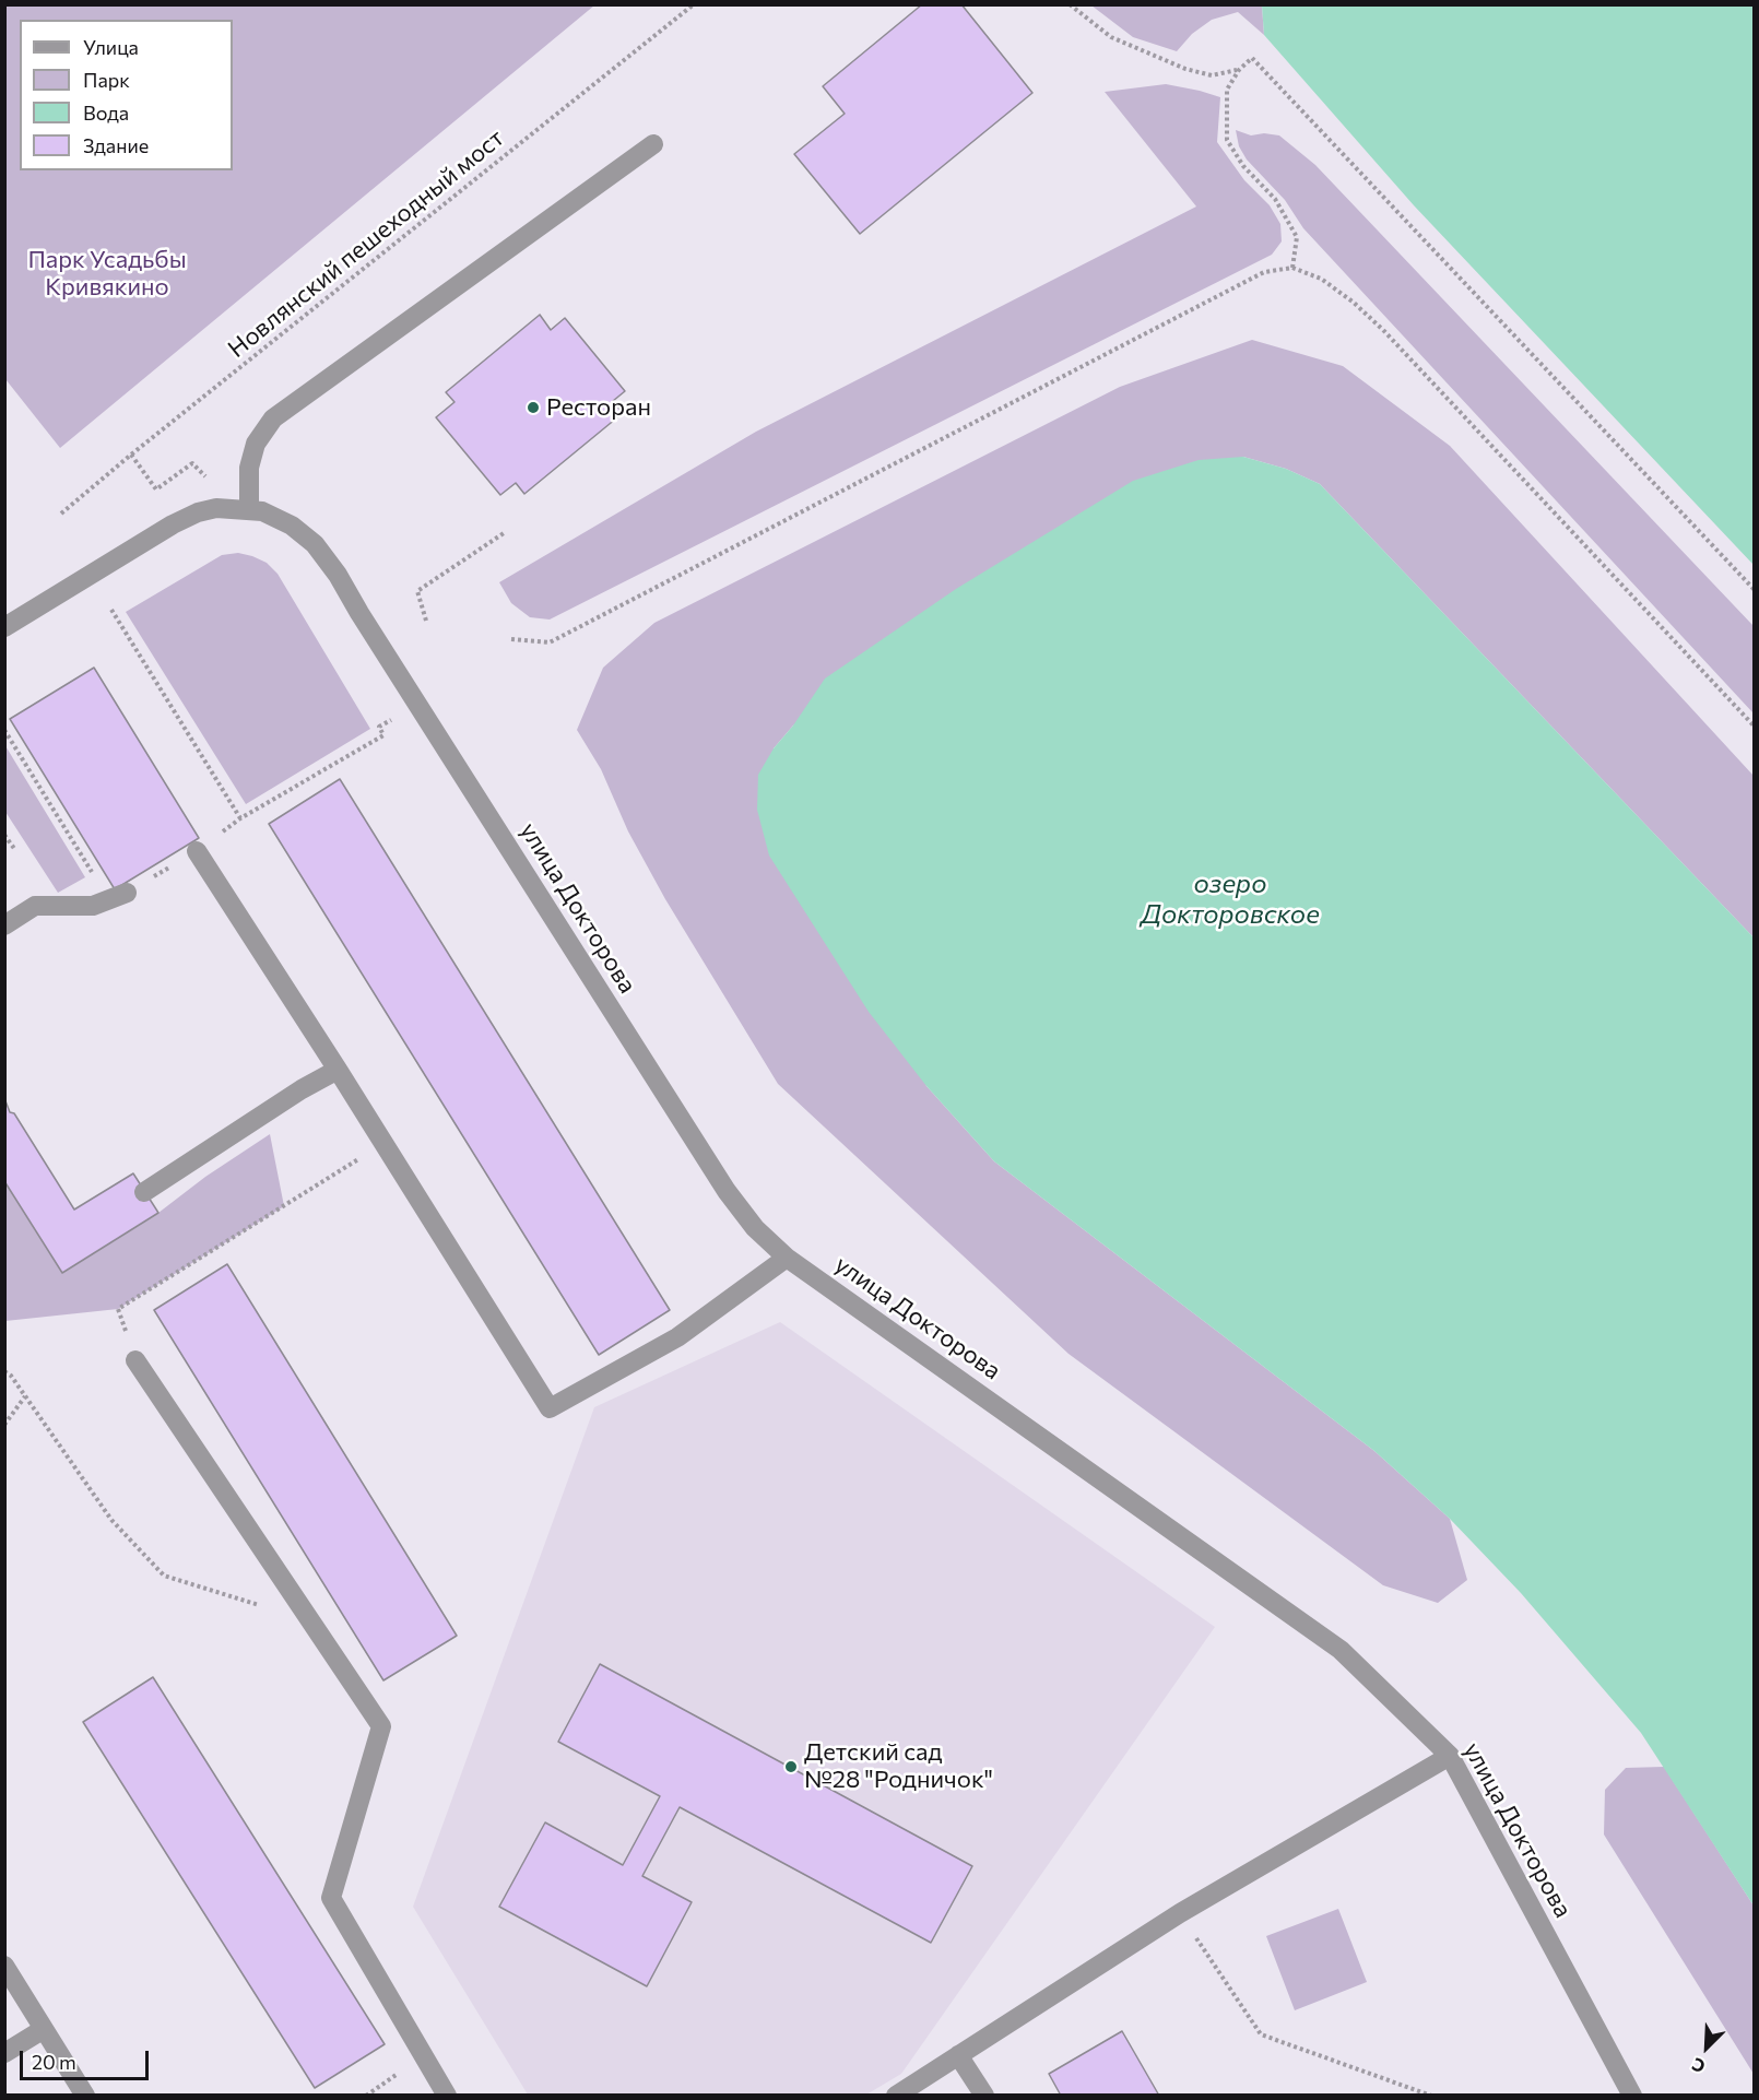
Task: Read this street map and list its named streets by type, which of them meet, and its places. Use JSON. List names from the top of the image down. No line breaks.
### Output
{"streets":{"street":["улица Докторова"],"path":["Новлянский пешеходный мост"]},"water":["озеро Докторовское"],"parks":["Парк Усадьбы Кривякино"],"places":["Ресторан","Детский сад №28 \"Родничок\""],"legend":["Улица","Парк","Вода","Здание"],"scale_bar":"20 m","north":"bottom left"}
